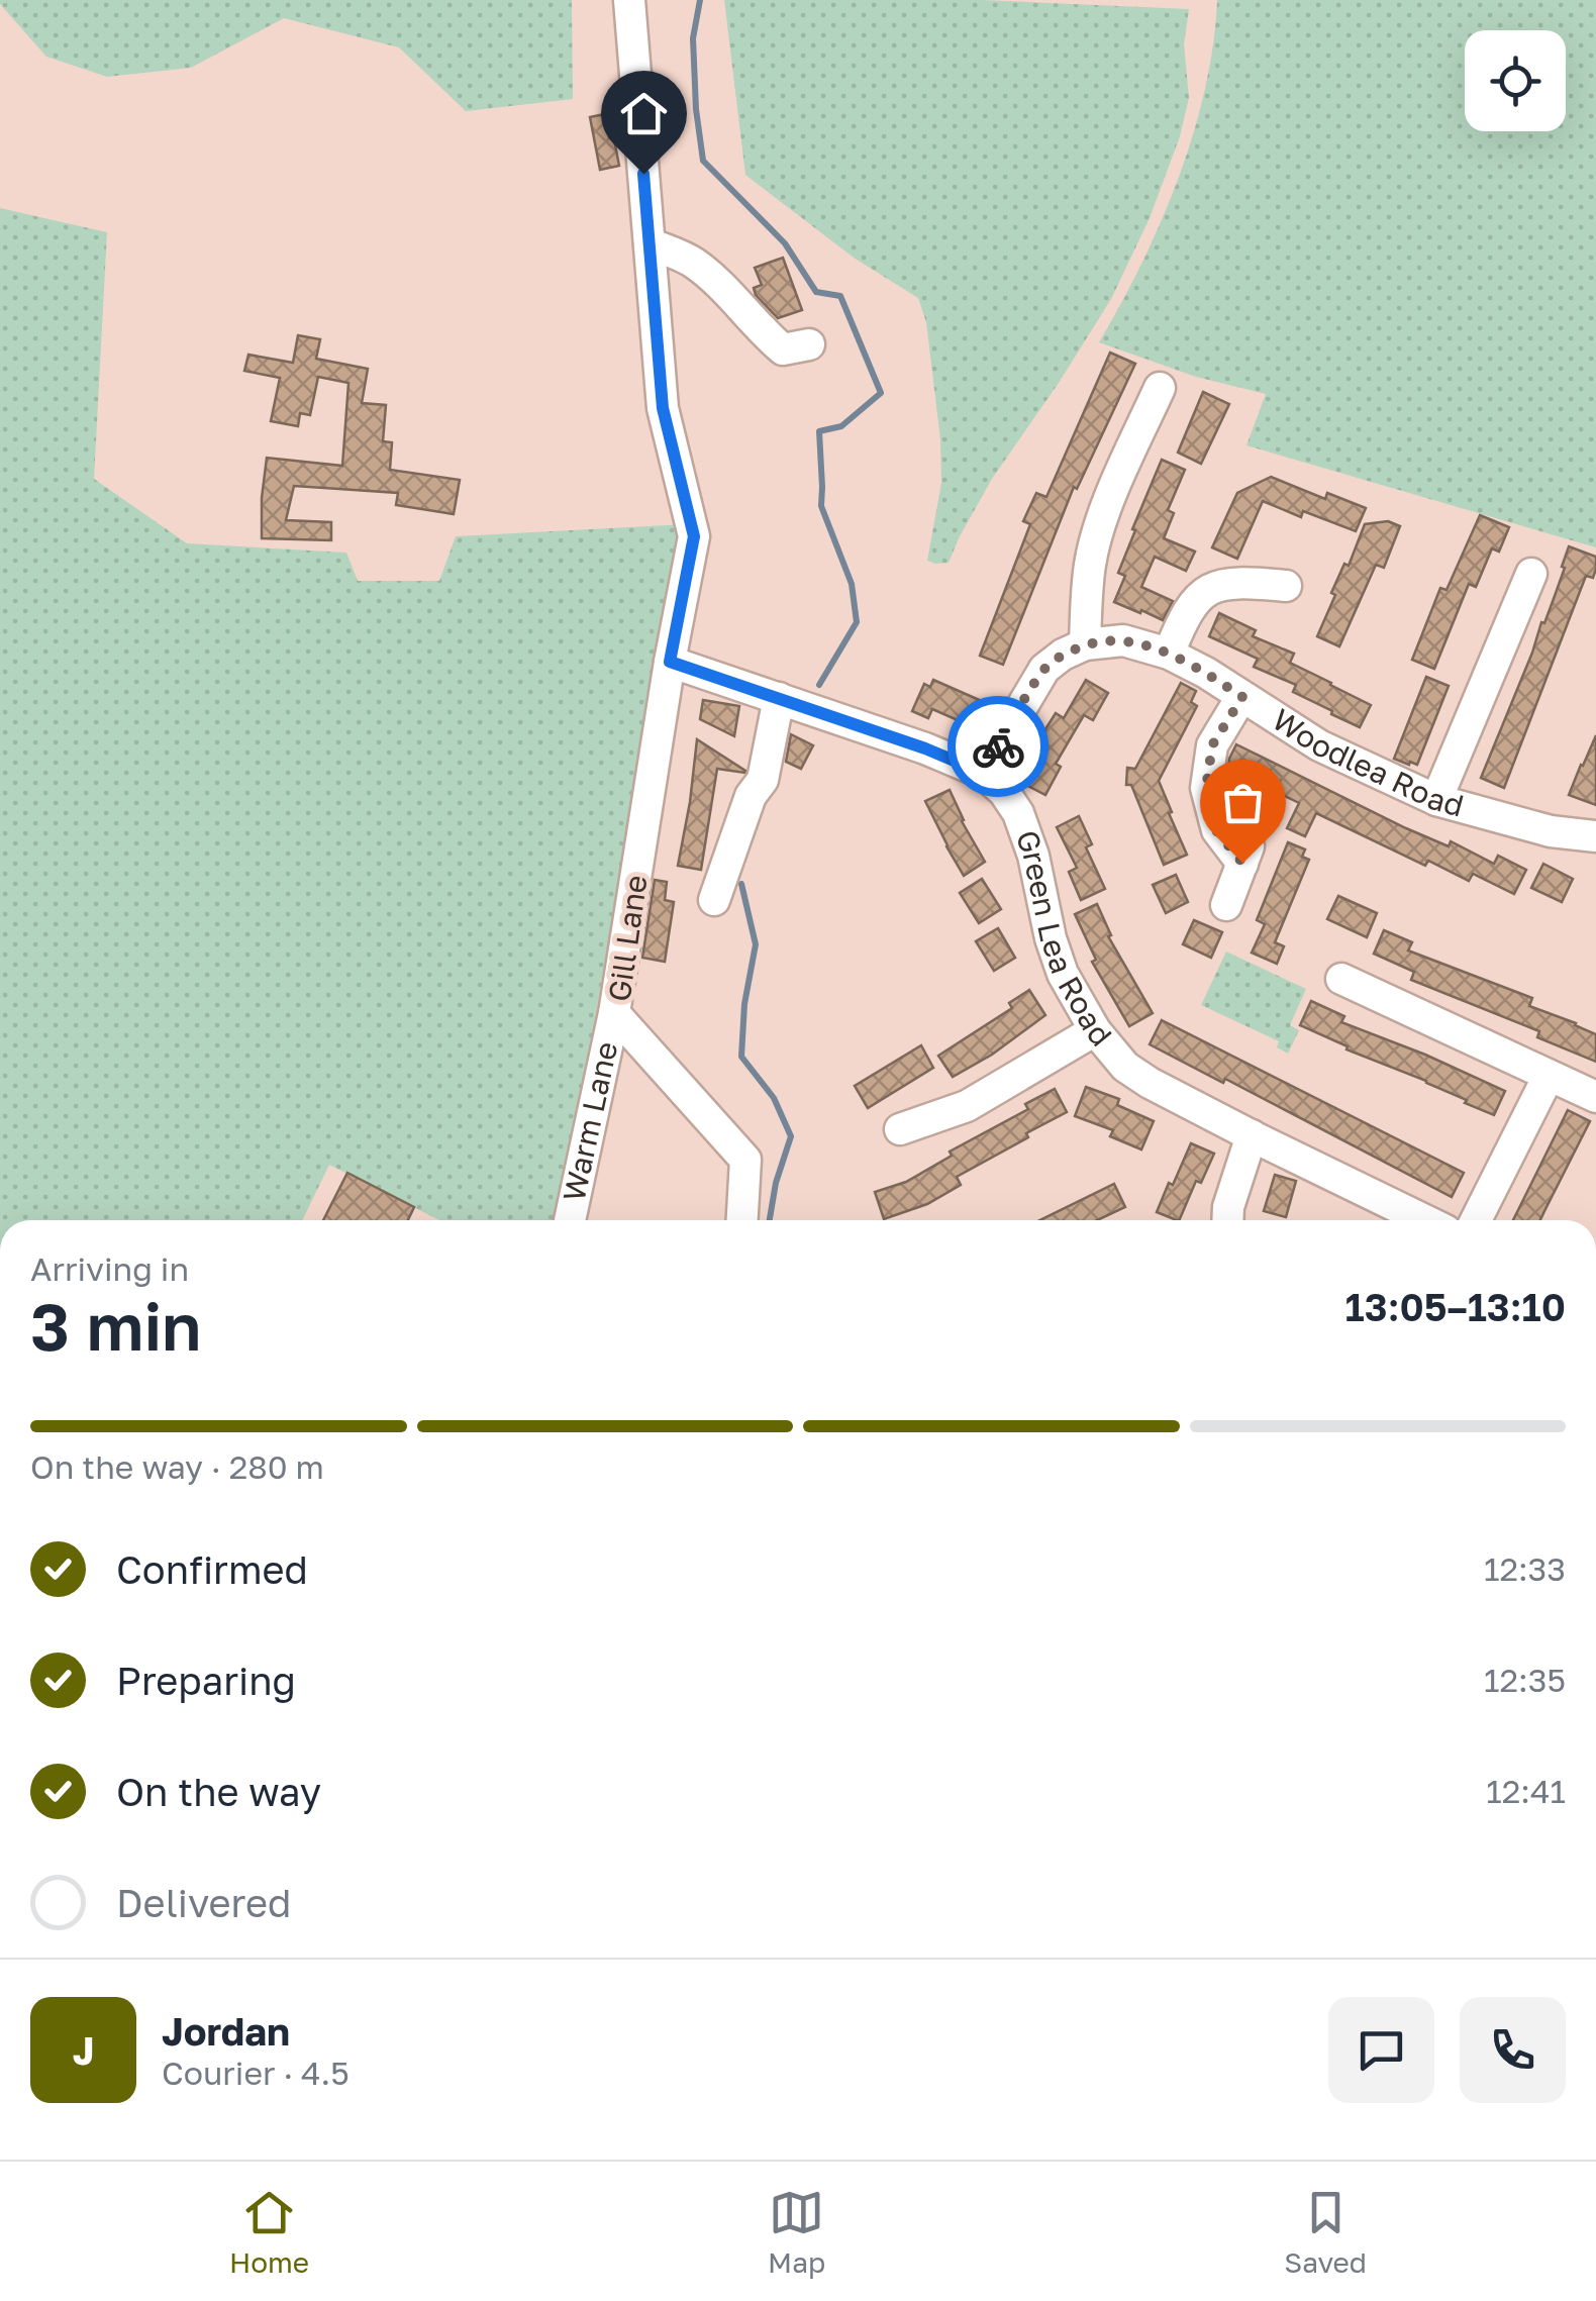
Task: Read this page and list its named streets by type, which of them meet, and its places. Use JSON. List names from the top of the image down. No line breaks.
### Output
{"streets":{"street":["Woodlea Road","Green Lea Road","Gill Lane","Warm Lane"]},"crossings":[["Gill Lane","Warm Lane"]],"page":{"heading":["3 min","Arriving in","13:05–13:10"],"panel":["Jordan","Courier · 4.5"],"bar":"On the way · 280 m","list":[["Confirmed","12:33"],["Preparing","12:35"],["On the way","12:41"],"Delivered"],"round":"J","tabs":["Home","Map","Saved"]}}
